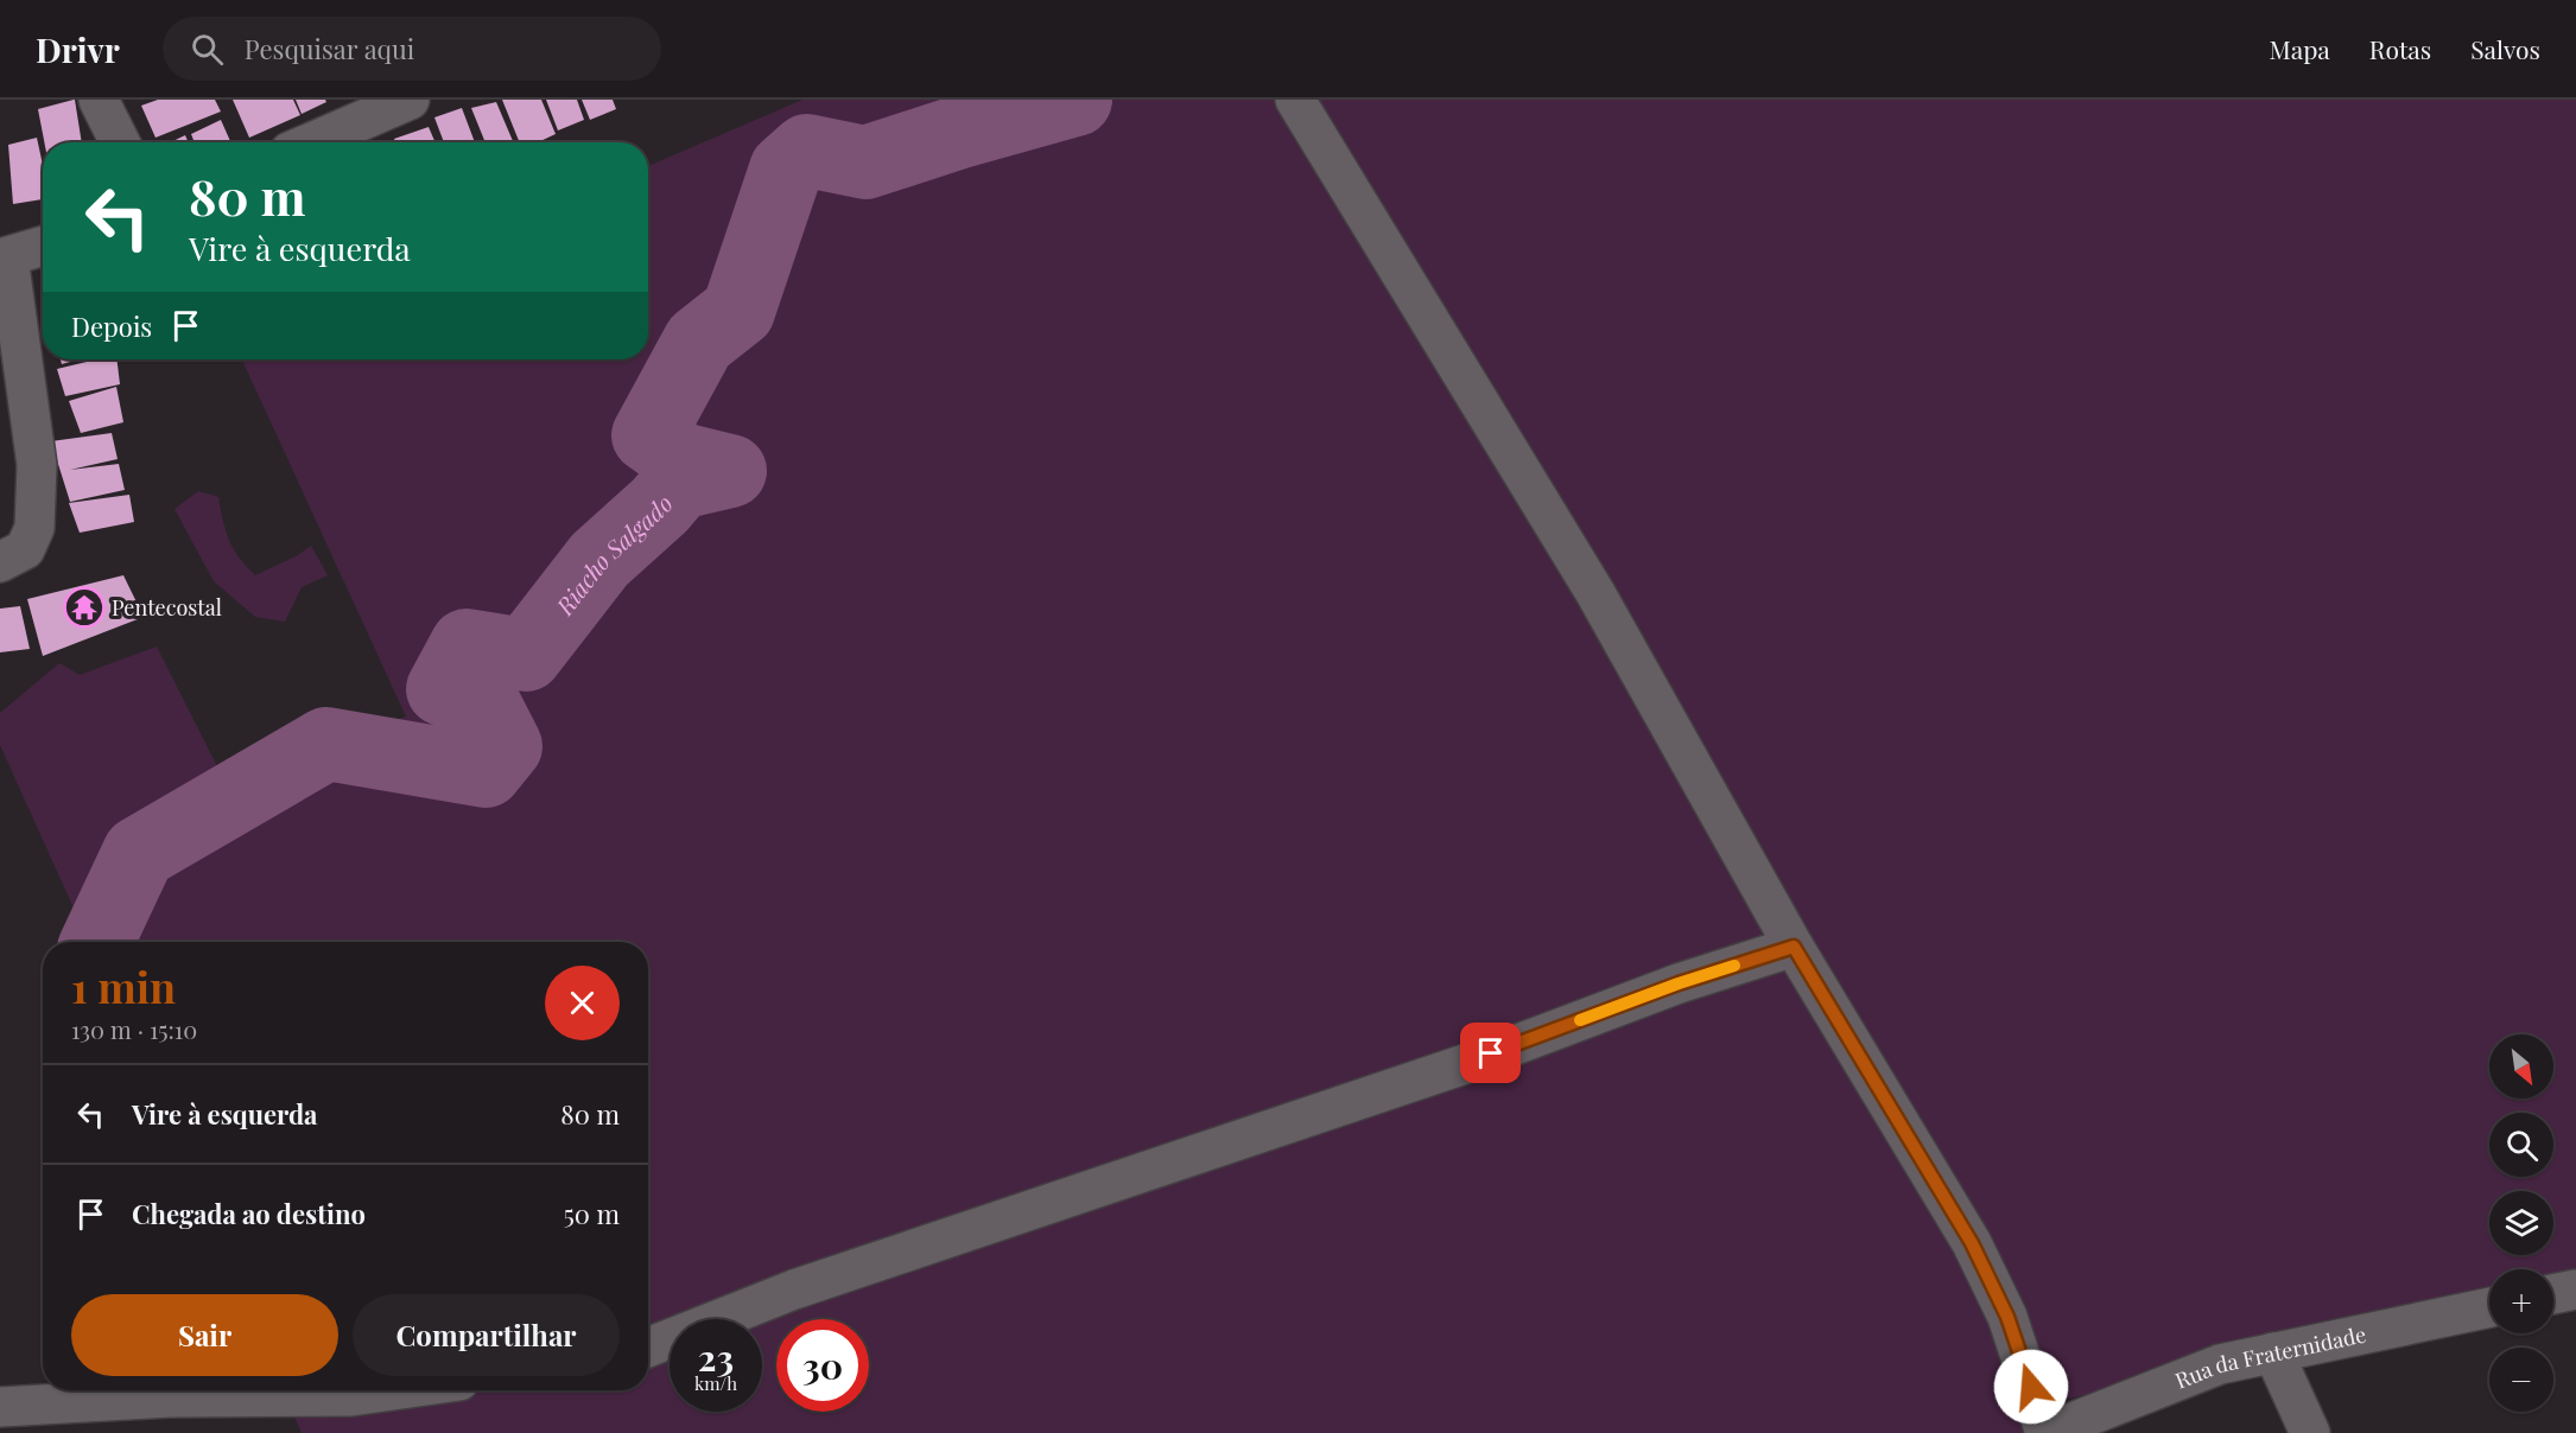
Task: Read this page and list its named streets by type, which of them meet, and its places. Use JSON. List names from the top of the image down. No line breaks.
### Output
{"streets":{"street":["Rua da Fraternidade"]},"water":["Riacho Salgado"],"places":{"temple":["Pentecostal"]},"north":"bottom right","page":{"header":"Drivr","search":"Pesquisar aqui","nav":["Mapa","Rotas","Salvos"],"turn":["80 m","Vire à esquerda"],"then":"Depois","heading":["1 min","130 m · 15:10"],"map_buttons":["+","−"],"list":[{"name":"Vire à esquerda","value":"80 m"},{"name":"Chegada ao destino","value":"50 m"}],"buttons":["Sair","Compartilhar"],"speed":"23 km/h","limit":"30"}}
